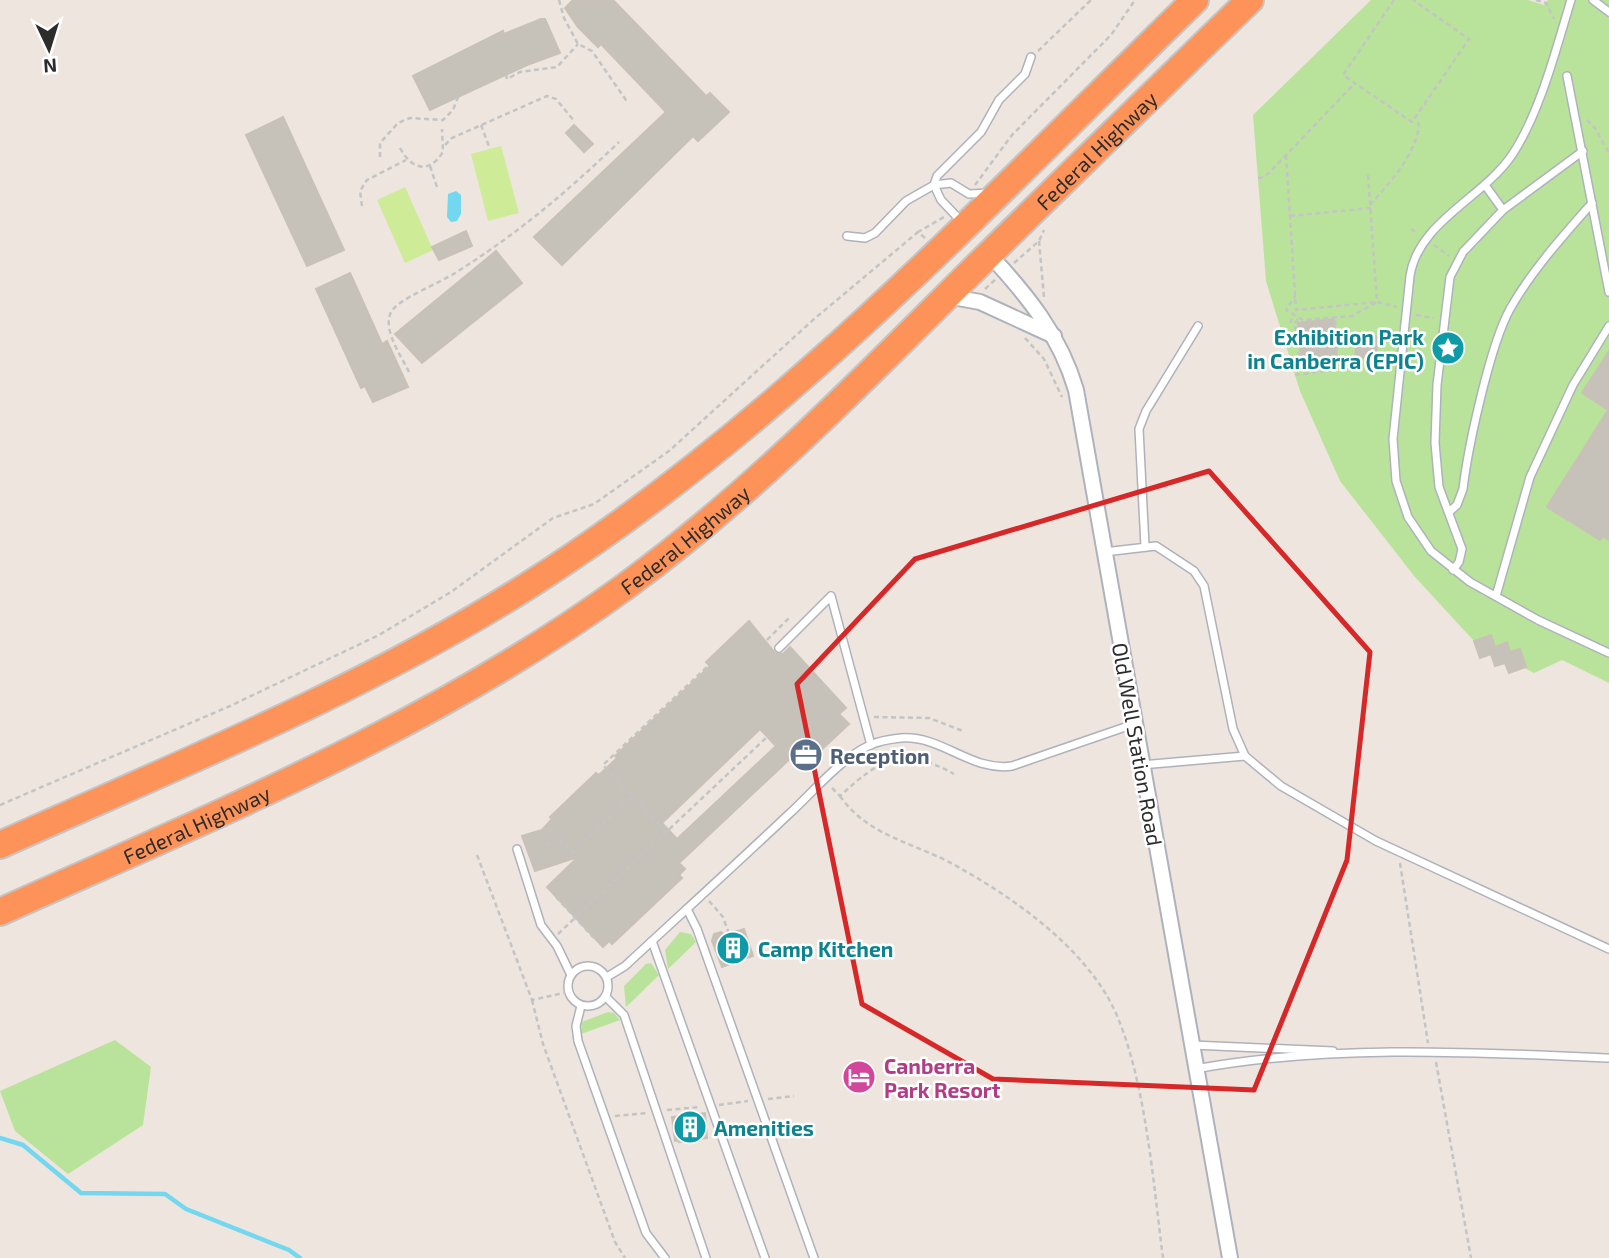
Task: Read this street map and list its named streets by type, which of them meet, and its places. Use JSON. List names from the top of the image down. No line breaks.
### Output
{"streets":{"highway":["Federal Highway"],"street":["Old Well Station Road"]},"crossings":[["Federal Highway","Old Well Station Road"]],"places":{"place":["Exhibition Park in Canberra (EPIC)"],"office":["Reception"],"building":["Camp Kitchen","Amenities"],"hotel":["Canberra Park Resort"]},"north":"bottom"}
